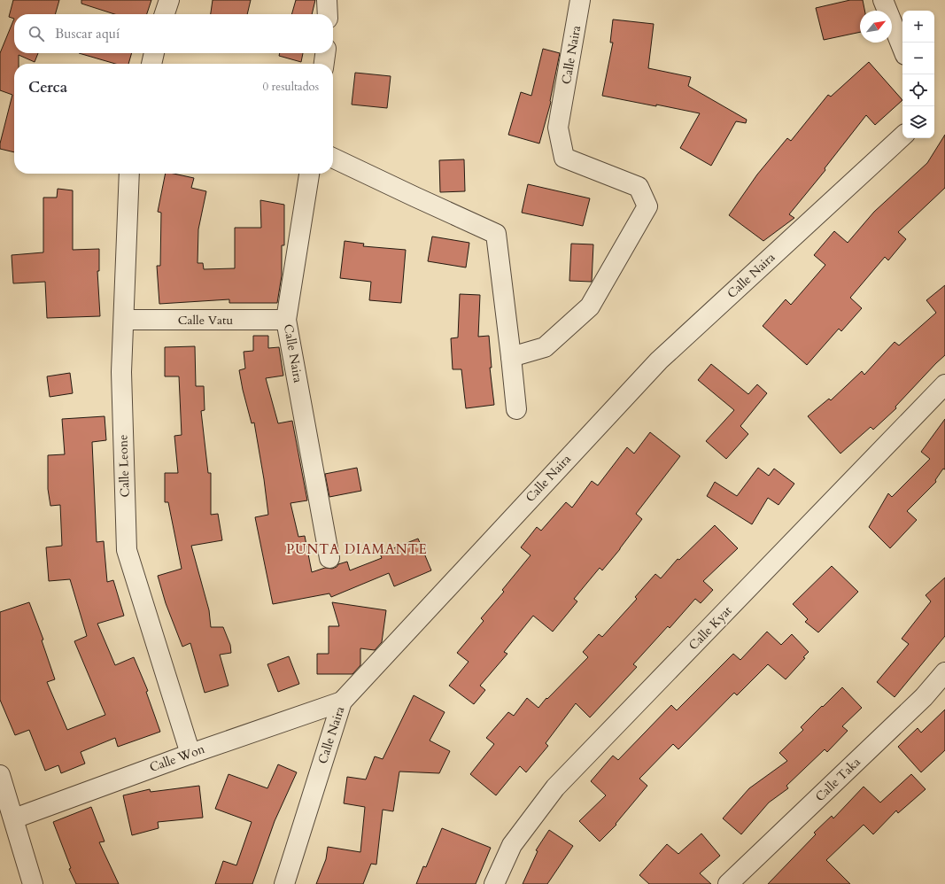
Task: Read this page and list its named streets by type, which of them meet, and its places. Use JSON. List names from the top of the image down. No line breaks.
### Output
{"streets":{"street":["Calle Naira","Calle Vatu","Calle Leone","Calle Kyat","Calle Won","Calle Taka"]},"crossings":[["Calle Naira","Calle Vatu"],["Calle Naira","Calle Won"],["Calle Vatu","Calle Leone"],["Calle Leone","Calle Won"]],"districts":["PUNTA DIAMANTE"],"north":"top right","page":{"map_buttons":["+","−"],"search":"Buscar aquí","heading":["Cerca","0 resultados"]}}
